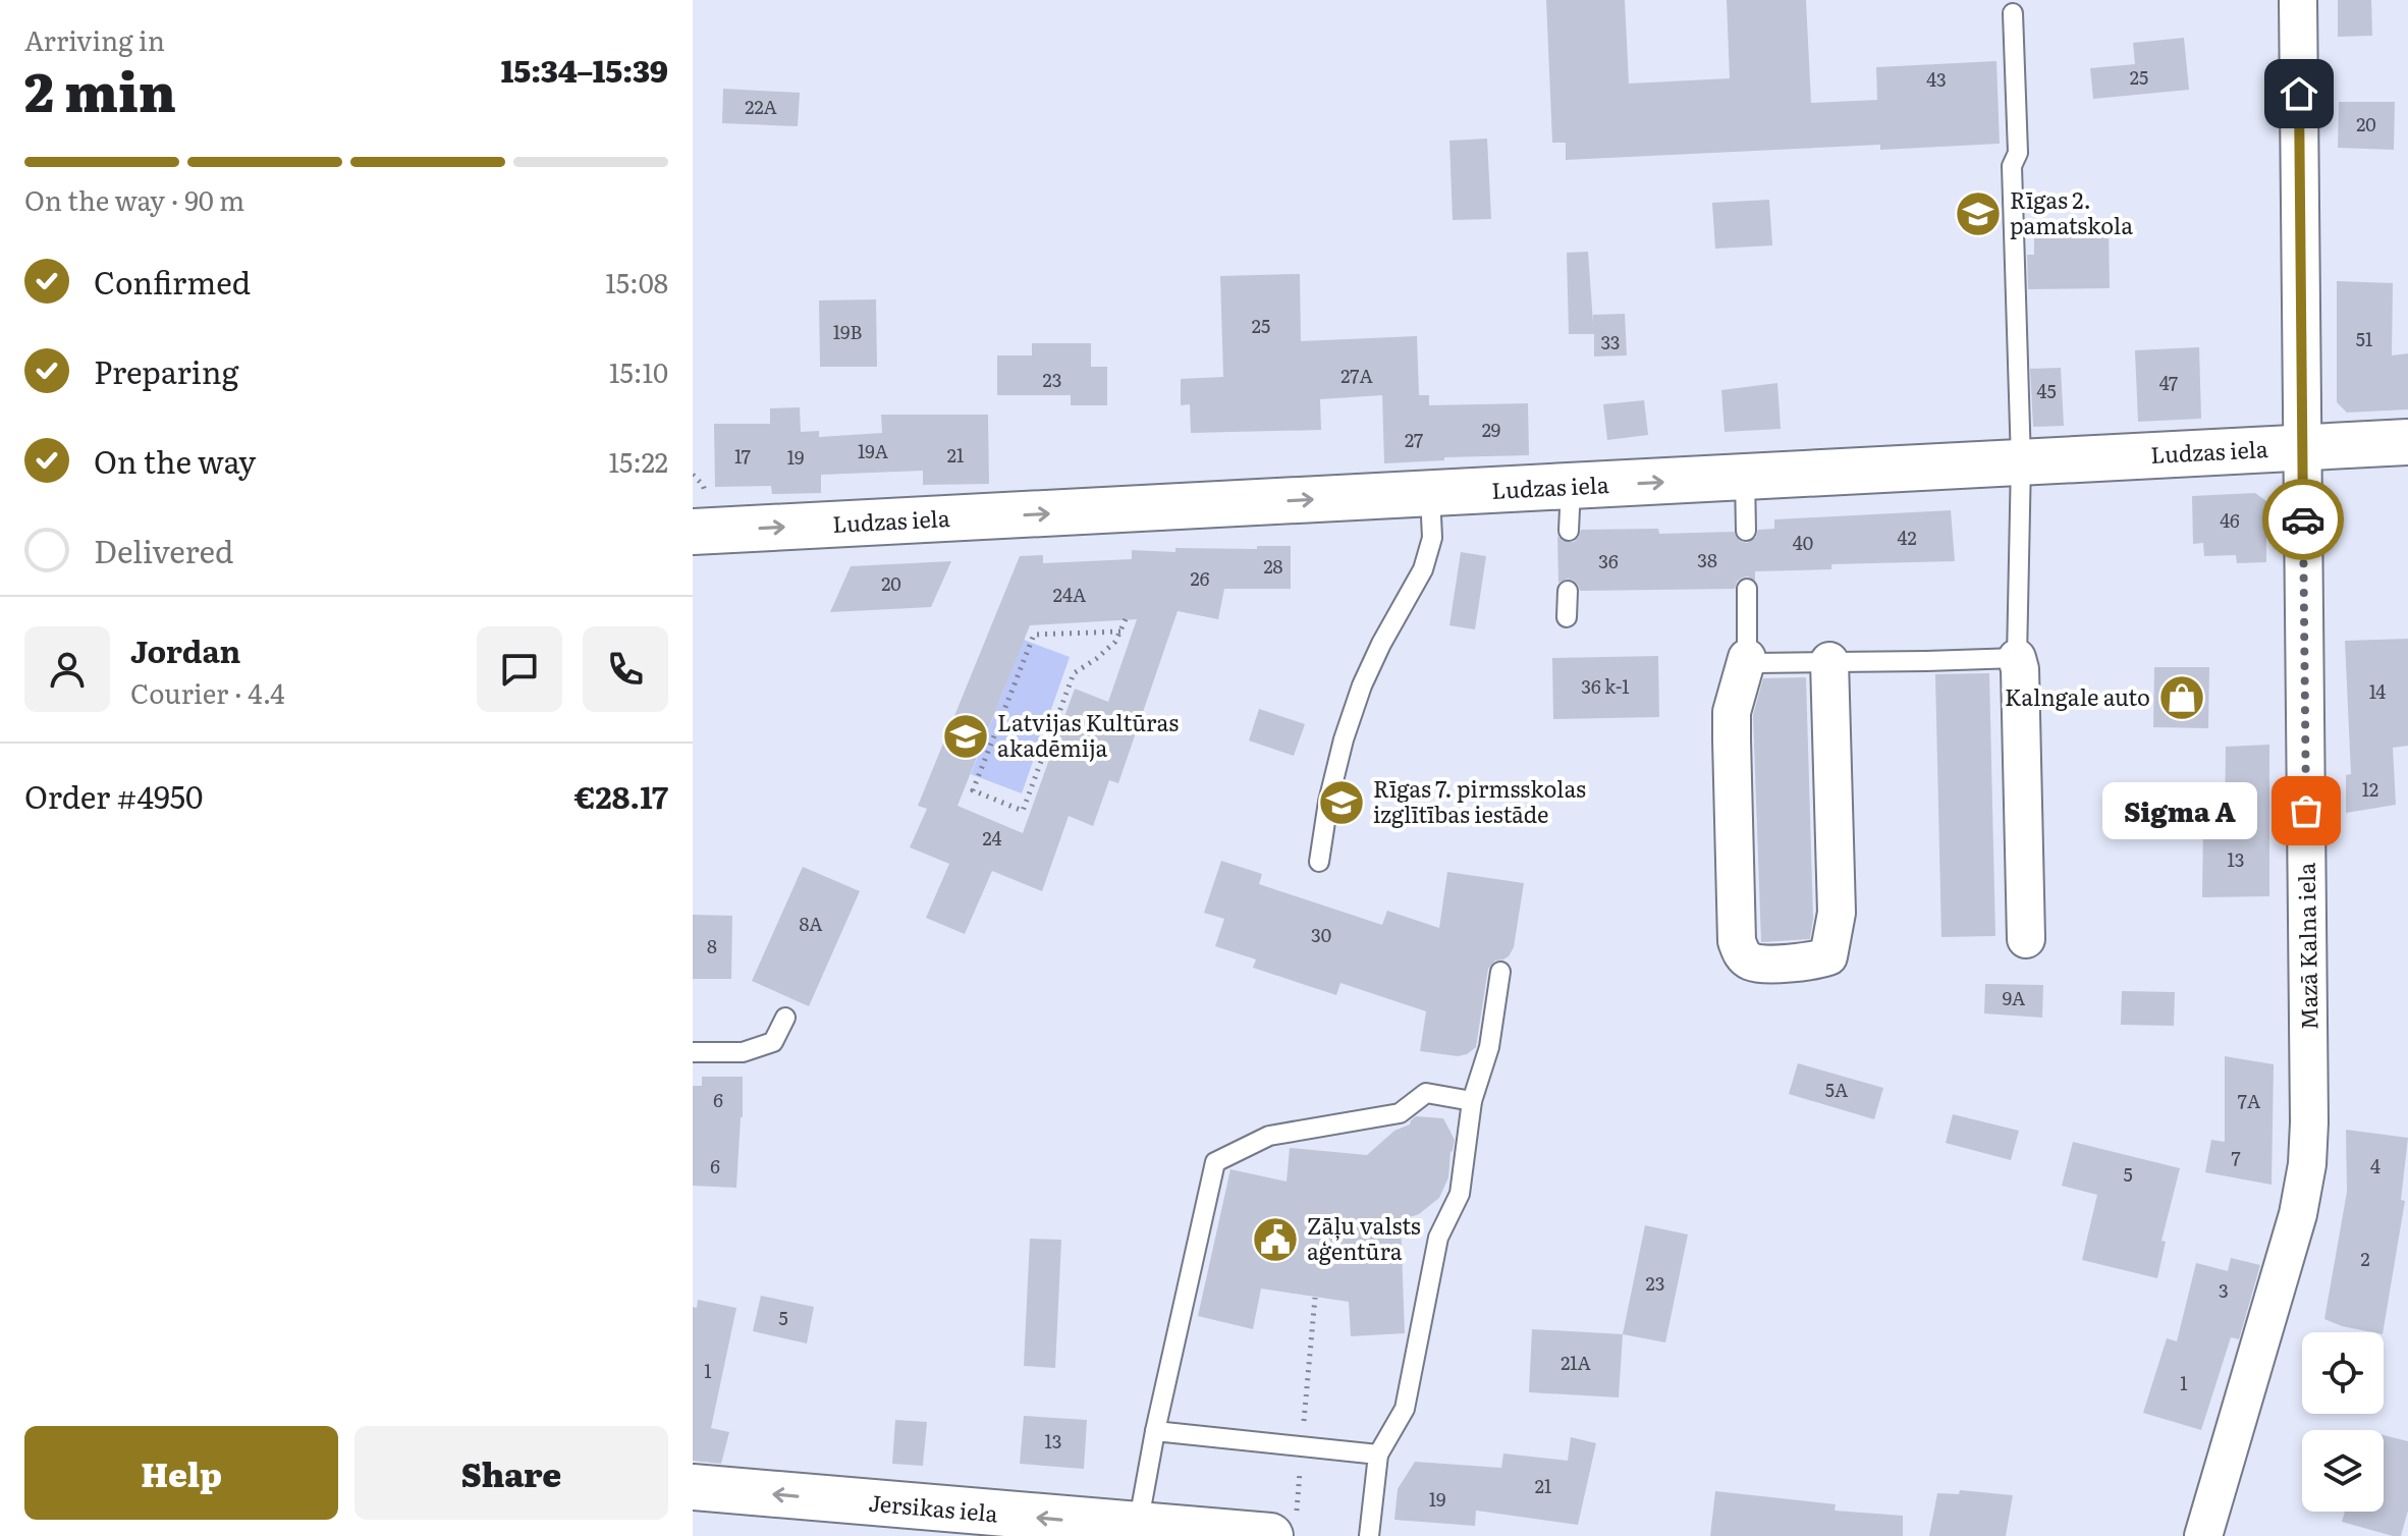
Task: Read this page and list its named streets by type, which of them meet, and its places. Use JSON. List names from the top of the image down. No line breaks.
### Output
{"streets":{"street":["Ludzas iela","Mazā Kalna iela","Jersikas iela"]},"crossings":[["Ludzas iela","Mazā Kalna iela"]],"one_way":["Ludzas iela","Jersikas iela"],"places":{"school or university":["Rīgas 2. pamatskola","Latvijas Kultūras akadēmija","Rīgas 7. pirmsskolas izglītības iestāde"],"shop":["Kalngale auto"],"other":["Sigma A"],"public building":["Zāļu valsts aģentūra"]},"house_numbers":["25","43","22A","20","25","19B","51","33","27A","23","47","45","29","27","19A","21","17","19","46","42","40","38","36","28","26","20","24A","36 k-1","14","12","24","13","8A","30","8","9A","5A","6","7A","7","6","4","5","2","23","3","5","21A","1","1","13","21","19"],"page":{"heading":["2 min","Arriving in","15:34–15:39"],"panel":["Jordan","Courier · 4.4","Order #4950","€28.17"],"bar":"On the way · 90 m","list":[["Confirmed","15:08"],["Preparing","15:10"],["On the way","15:22"],"Delivered"],"bubble":"Sigma A","buttons":["Help","Share"]}}
